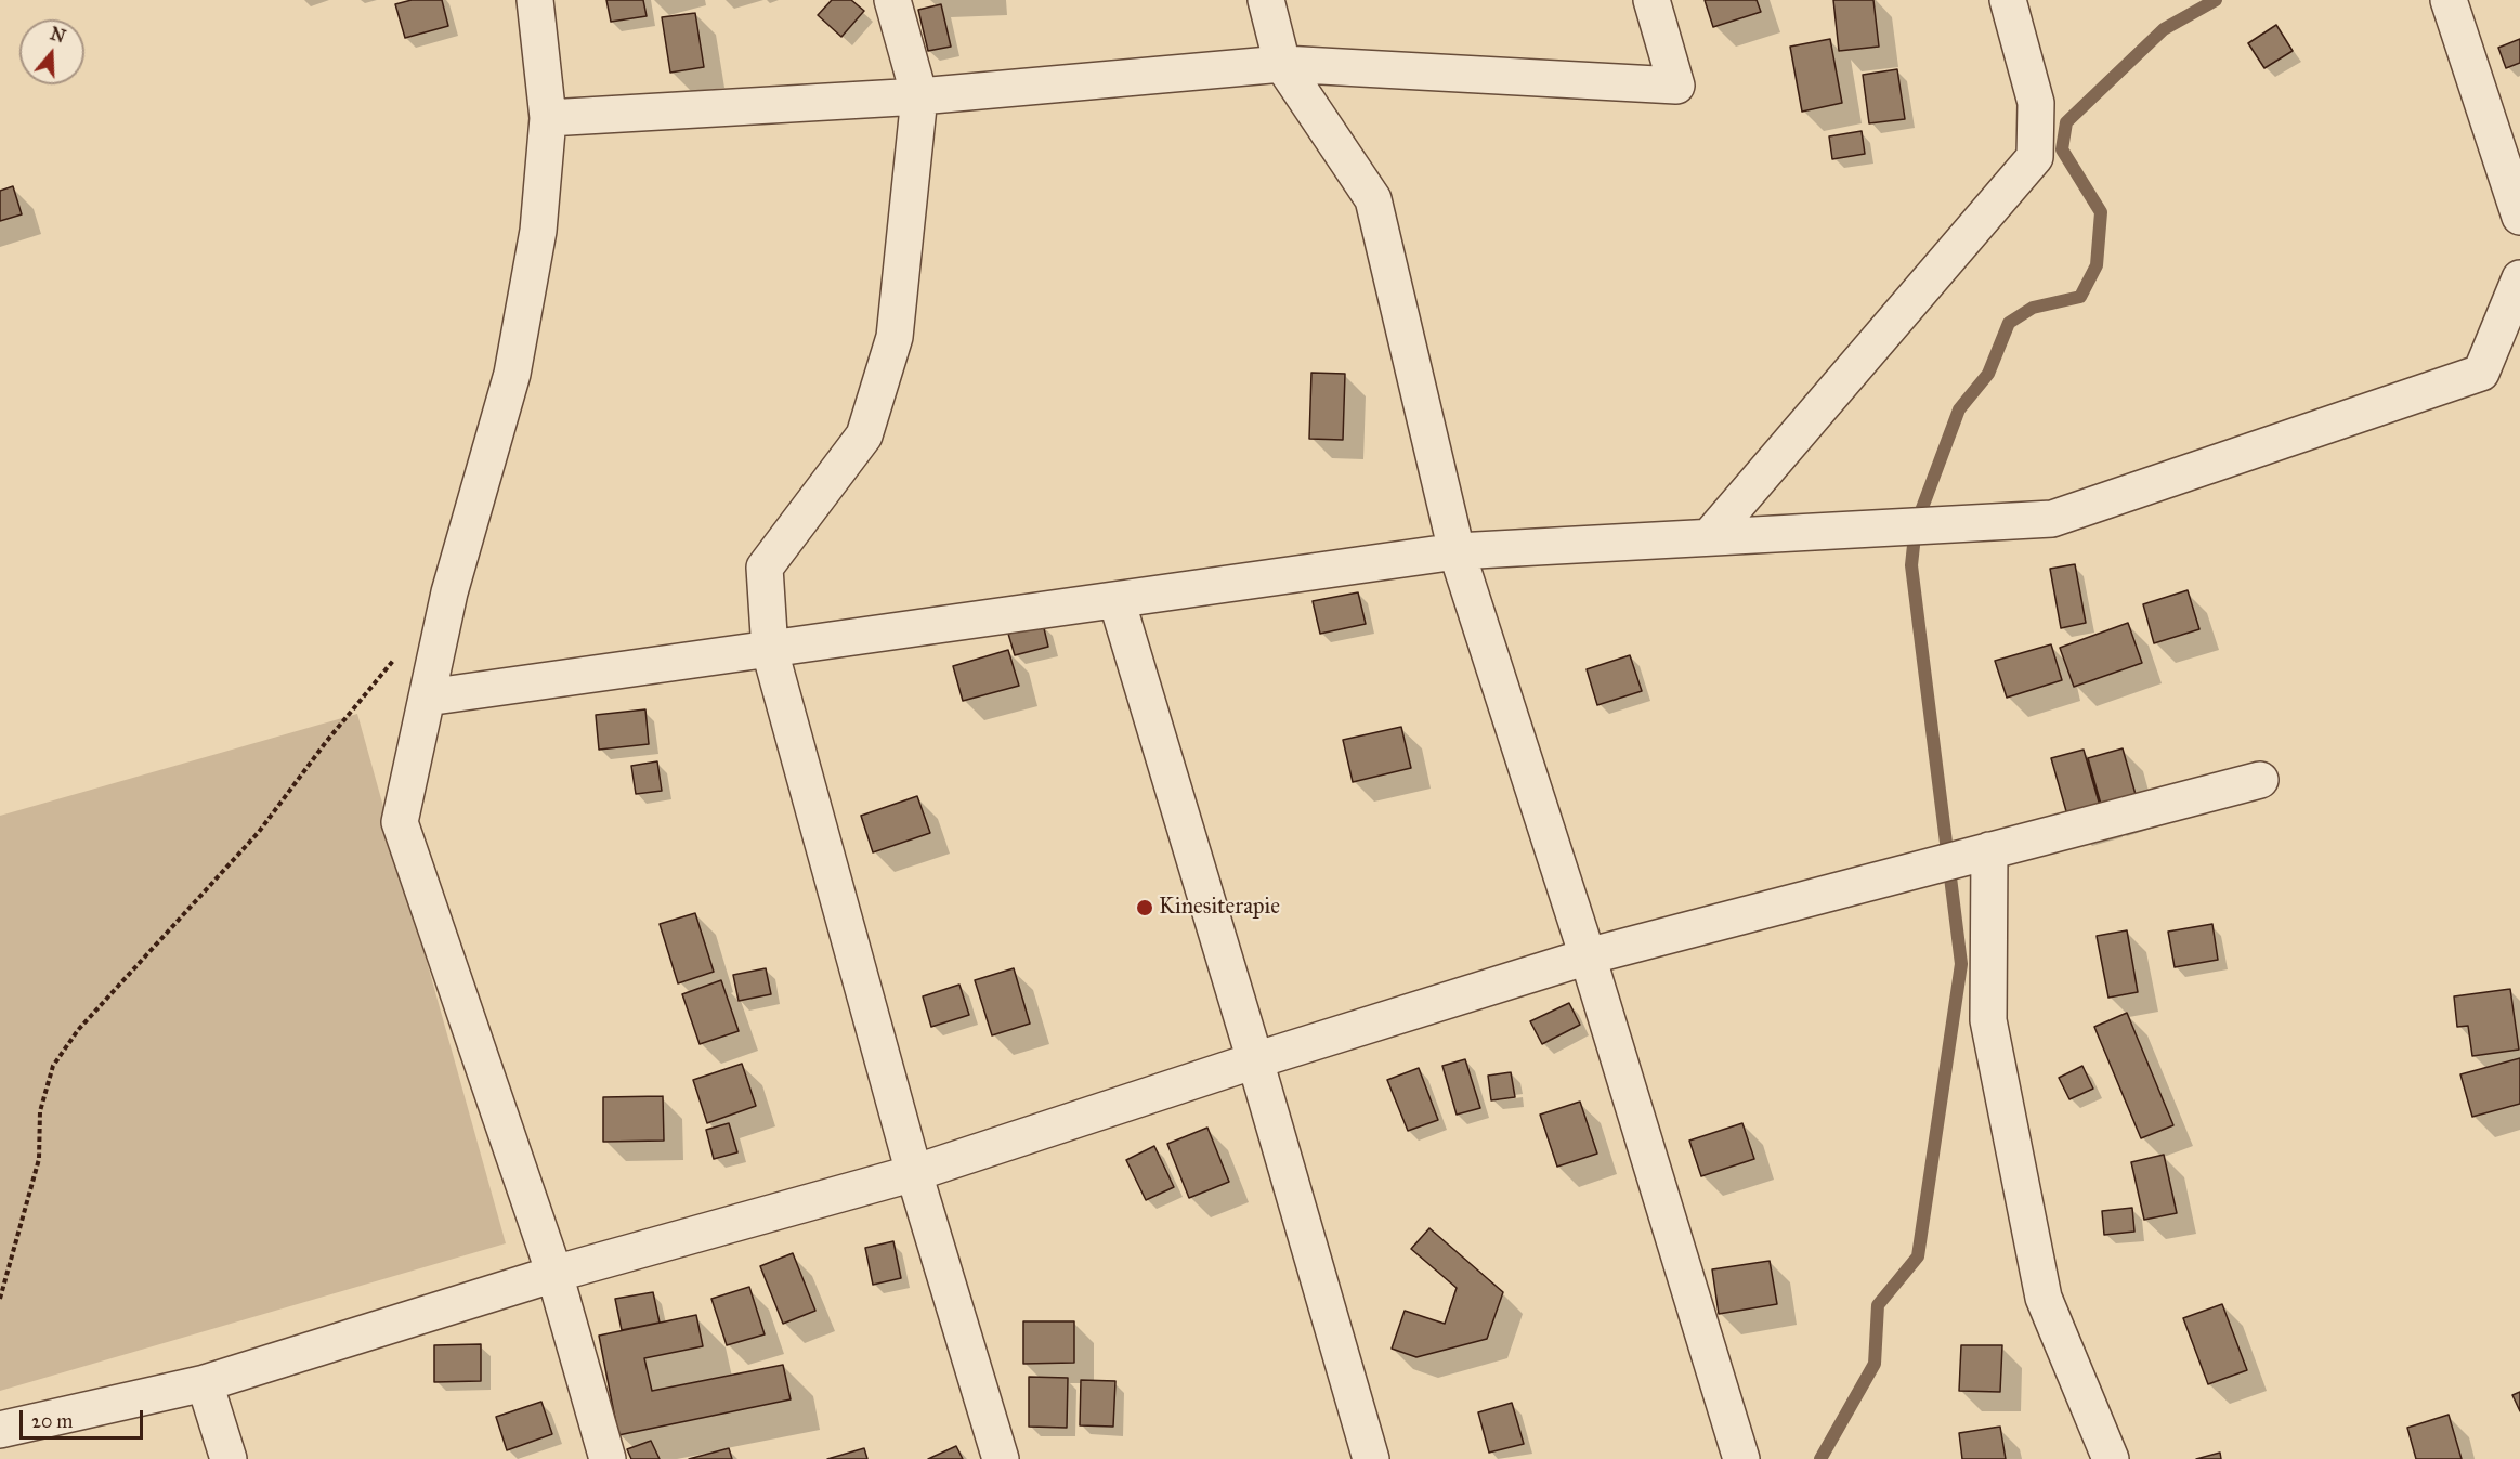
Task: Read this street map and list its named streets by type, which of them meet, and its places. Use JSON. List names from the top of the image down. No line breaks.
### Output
{"places":["Kinesiterapie"],"scale_bar":"20 m","north":"top"}
